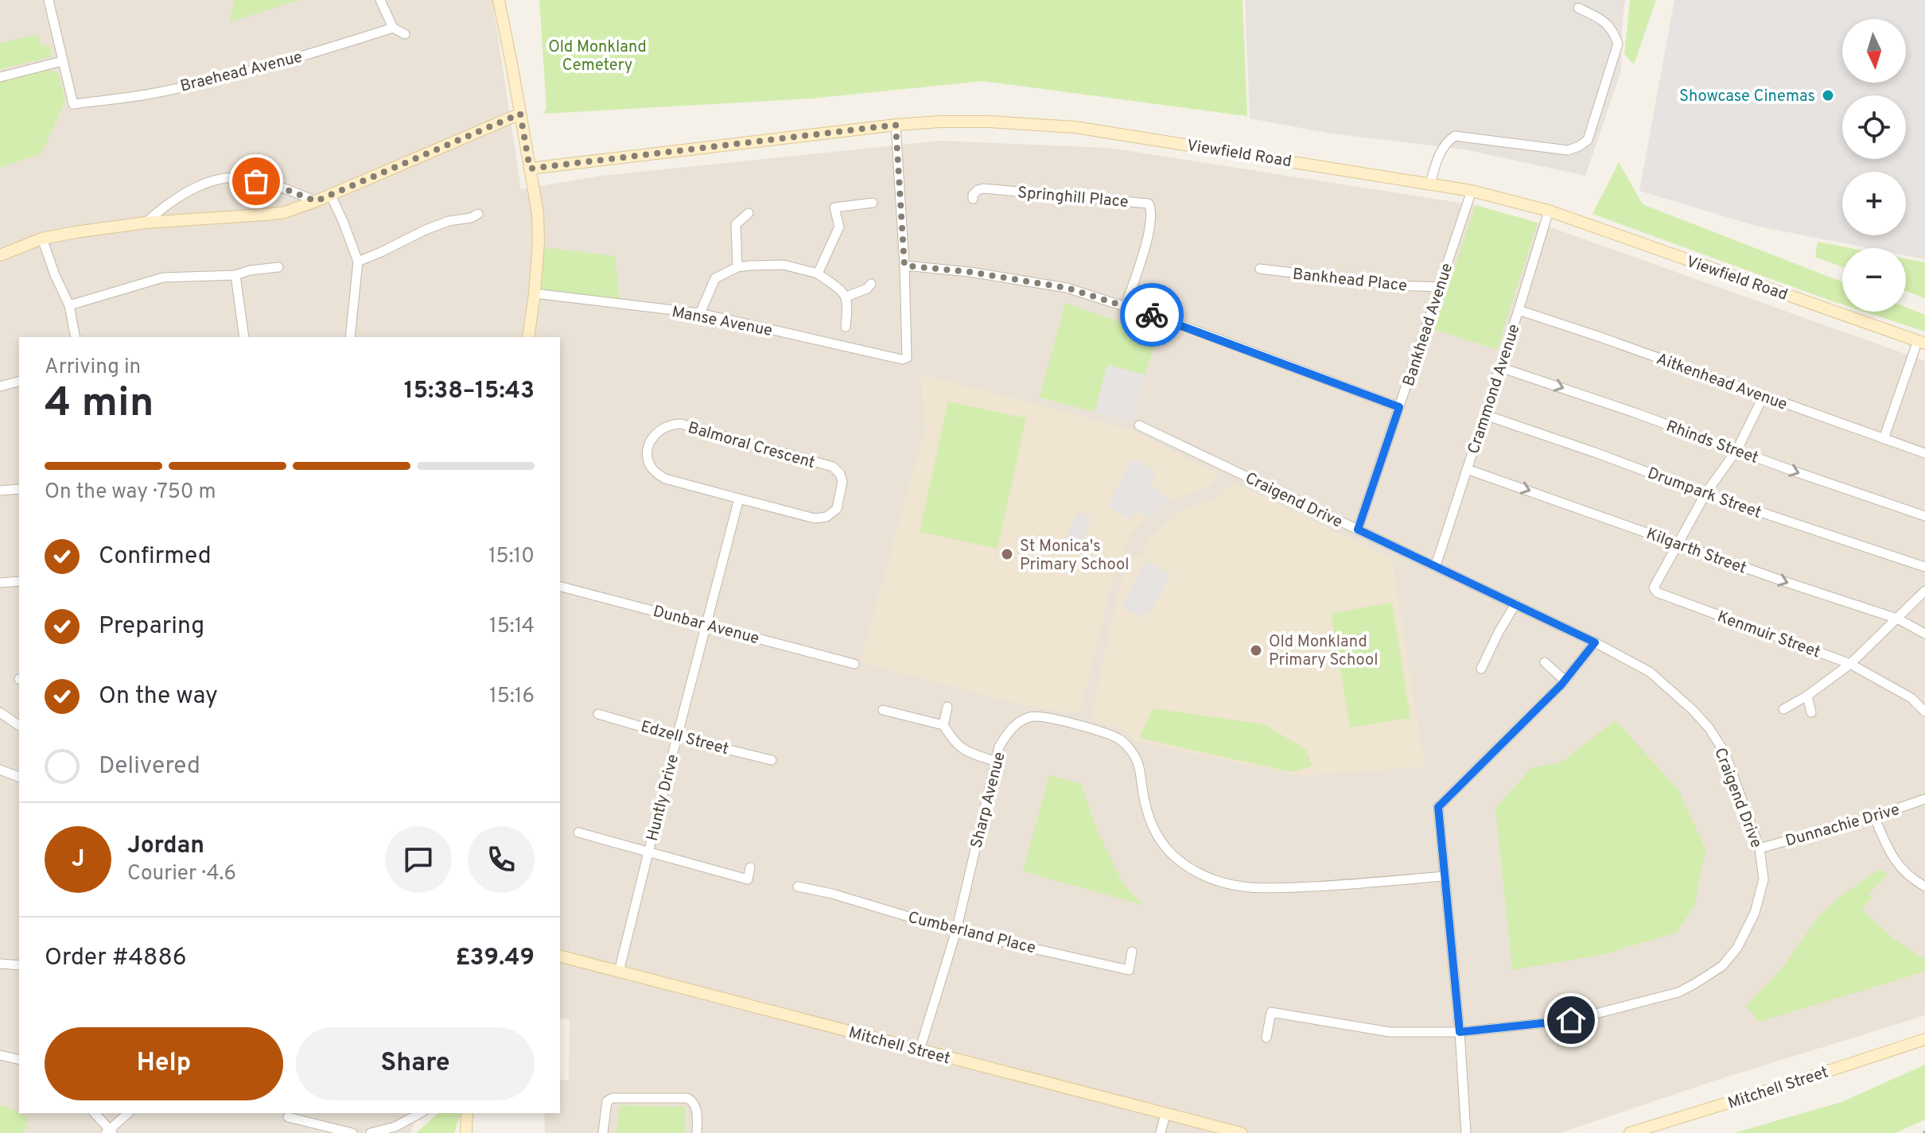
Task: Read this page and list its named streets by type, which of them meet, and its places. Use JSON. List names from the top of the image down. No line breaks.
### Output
{"streets":{"street":["Braehead Avenue","Viewfield Road","Springhill Place","Bankhead Place","Manse Avenue","Bankhead Avenue","Aitkenhead Avenue","Crammond Avenue","Rhinds Street","Balmoral Crescent","Drumpark Street","Craigend Drive","Kilgarth Street","Dunbar Avenue","Kenmuir Street","Edzell Street","Huntly Drive","Sharp Avenue","Dunnachie Drive","Cumberland Place","Mitchell Street"]},"crossings":[["Viewfield Road","Bankhead Avenue"],["Viewfield Road","Crammond Avenue"],["Bankhead Place","Bankhead Avenue"],["Bankhead Avenue","Craigend Drive"],["Aitkenhead Avenue","Crammond Avenue"],["Crammond Avenue","Rhinds Street"],["Crammond Avenue","Drumpark Street"],["Crammond Avenue","Craigend Drive"],["Crammond Avenue","Kilgarth Street"],["Craigend Drive","Dunnachie Drive"],["Kilgarth Street","Kenmuir Street"],["Dunbar Avenue","Huntly Drive"],["Edzell Street","Huntly Drive"],["Huntly Drive","Mitchell Street"],["Sharp Avenue","Cumberland Place"],["Sharp Avenue","Mitchell Street"]],"one_way":["Rhinds Street","Kilgarth Street"],"parks":["Old Monkland Cemetery"],"places":["Showcase Cinemas","St Monica's Primary School","Old Monkland Primary School"],"north":"bottom","page":{"map_buttons":["+","−"],"heading":["4 min","Arriving in","15:38–15:43"],"panel":["Jordan","Courier · 4.6","Order #4886","£39.49"],"bar":"On the way · 750 m","list":[["Confirmed","15:10"],["Preparing","15:14"],["On the way","15:16"],"Delivered"],"round":"J","buttons":["Help","Share"]}}
